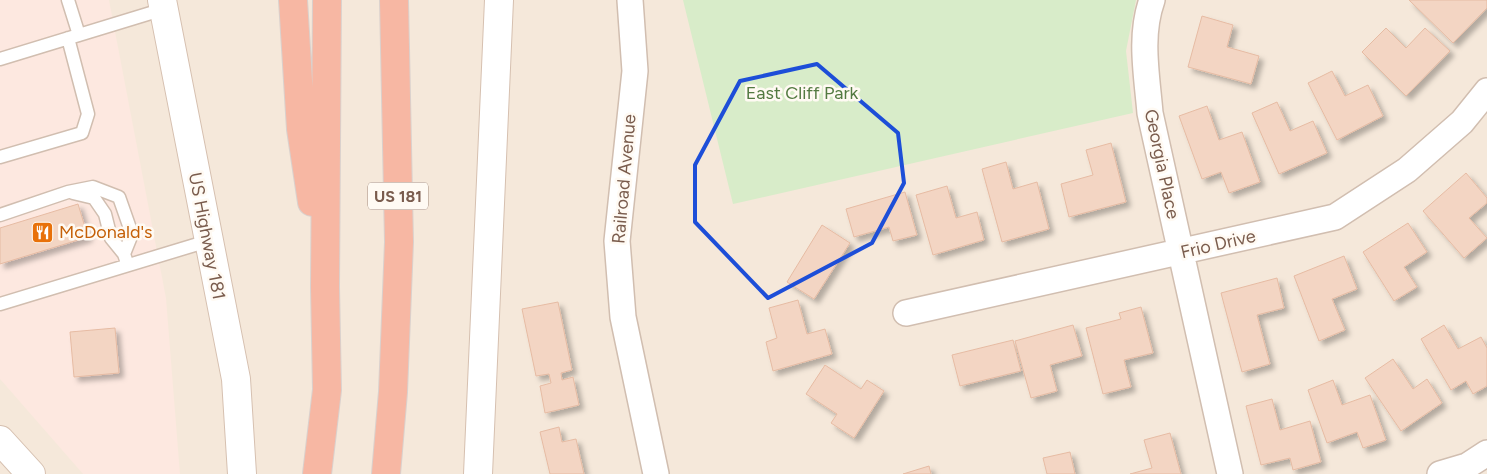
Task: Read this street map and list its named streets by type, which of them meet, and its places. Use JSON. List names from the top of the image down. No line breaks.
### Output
{"streets":{"highway":["US 181"],"main road":["US Highway 181"],"street":["Georgia Place","Railroad Avenue","Frio Drive"]},"crossings":[["Georgia Place","Frio Drive"]],"parks":["East Cliff Park"],"places":{"restaurant":["McDonald's"]}}
